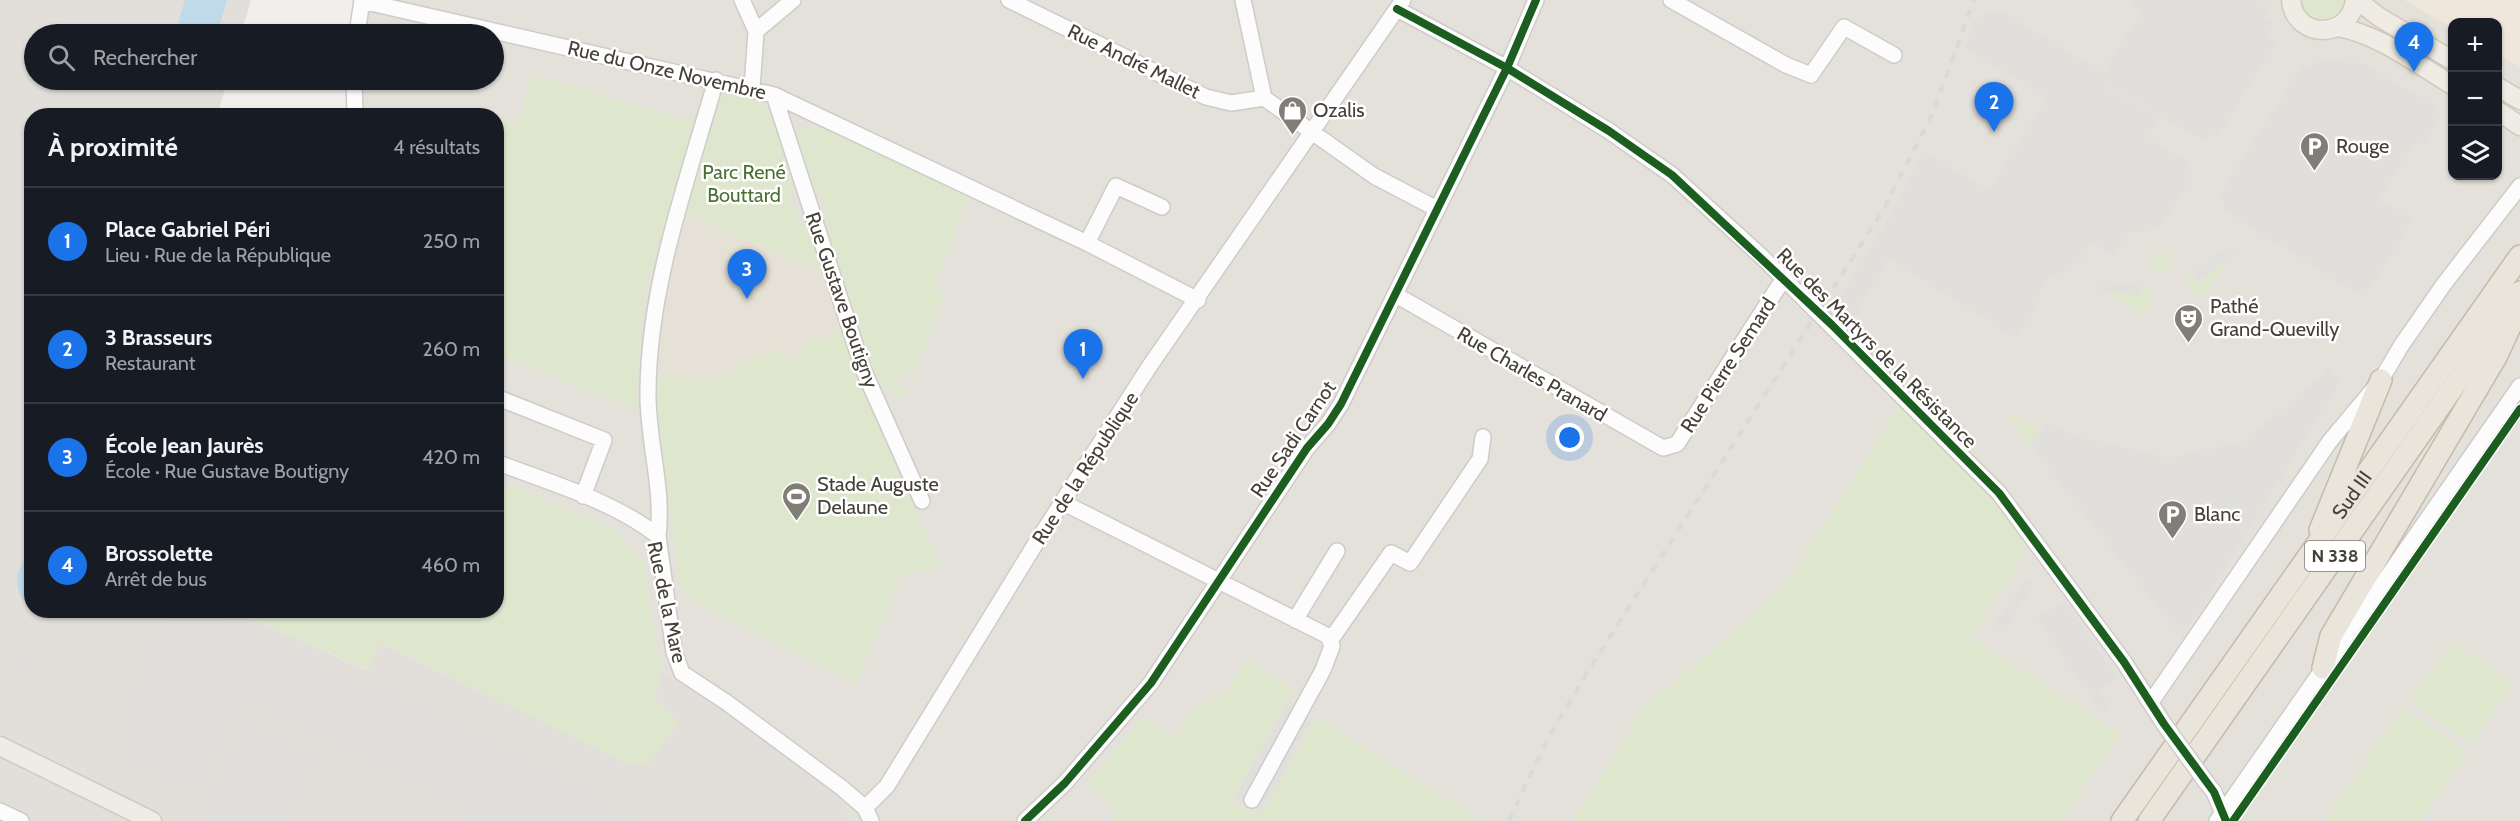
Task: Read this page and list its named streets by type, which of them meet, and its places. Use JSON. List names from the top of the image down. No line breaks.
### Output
{"streets":{"highway":["Sud III","N 338"],"street":["Rue André Mallet","Rue du Onze Novembre","Rue Gustave Boutigny","Rue des Martyrs de la Résistance","Rue Pierre Semard","Rue Charles Pranard","Rue Sadi Carnot","Rue de la République","Rue de la Mare"]},"crossings":[["Rue du Onze Novembre","Rue Gustave Boutigny"],["Rue du Onze Novembre","Rue de la République"],["Rue des Martyrs de la Résistance","Rue Pierre Semard"],["Rue des Martyrs de la Résistance","Rue Sadi Carnot"],["Rue des Martyrs de la Résistance","Rue de la République"],["Rue Pierre Semard","Rue Charles Pranard"],["Rue Charles Pranard","Rue Sadi Carnot"],["Rue de la République","Rue de la Mare"]],"parks":["Parc René Bouttard"],"places":{"shop":["Ozalis"],"parking":["Rouge","Blanc"],"theatre":["Pathé Grand-Quevilly"],"sports":["Stade Auguste Delaune"]},"page":{"map_buttons":["+","−"],"pins":["4","2","3","1"],"search":"Rechercher","heading":["À proximité","4 résultats"],"list":[{"mark":"1","name":"Place Gabriel Péri","note":"Lieu · Rue de la République","value":"250 m"},{"mark":"2","name":"3 Brasseurs","note":"Restaurant","value":"260 m"},{"mark":"3","name":"École Jean Jaurès","note":"École · Rue Gustave Boutigny","value":"420 m"},{"mark":"4","name":"Brossolette","note":"Arrêt de bus","value":"460 m"}]}}
